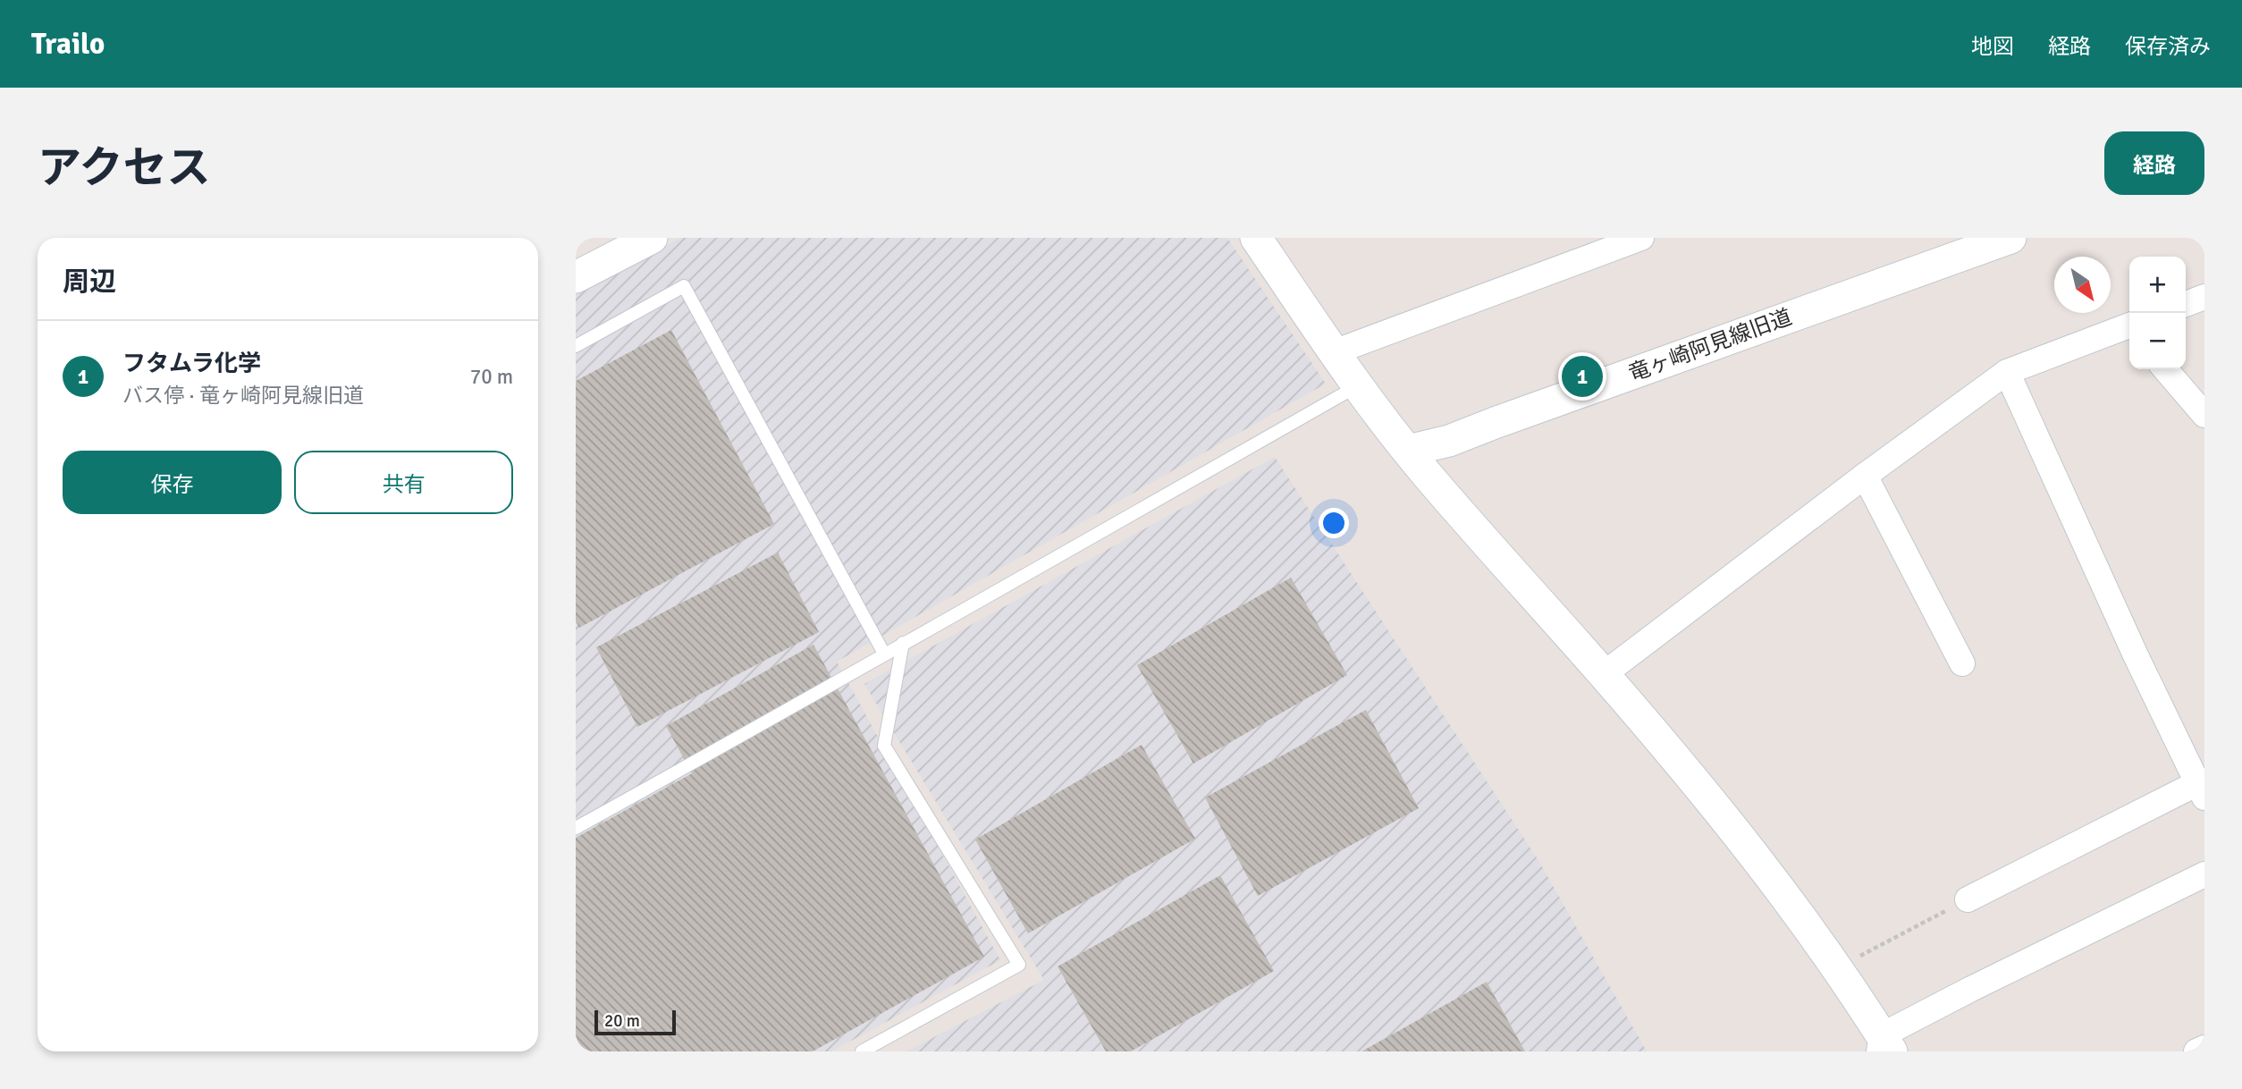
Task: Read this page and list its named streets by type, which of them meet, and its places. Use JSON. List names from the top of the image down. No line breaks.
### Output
{"streets":{"street":["竜ヶ崎阿見線旧道"]},"scale_bar":"20 m","north":"bottom right","page":{"header":"Trailo","nav":["地図","経路","保存済み"],"title":"アクセス","buttons":["経路",["保存","共有"]],"heading":"周辺","map_buttons":["+","−"],"list":[{"mark":"1","name":"フタムラ化学","note":"バス停 · 竜ヶ崎阿見線旧道","value":"70 m"}],"pins":"1","scale":"20 m"}}
